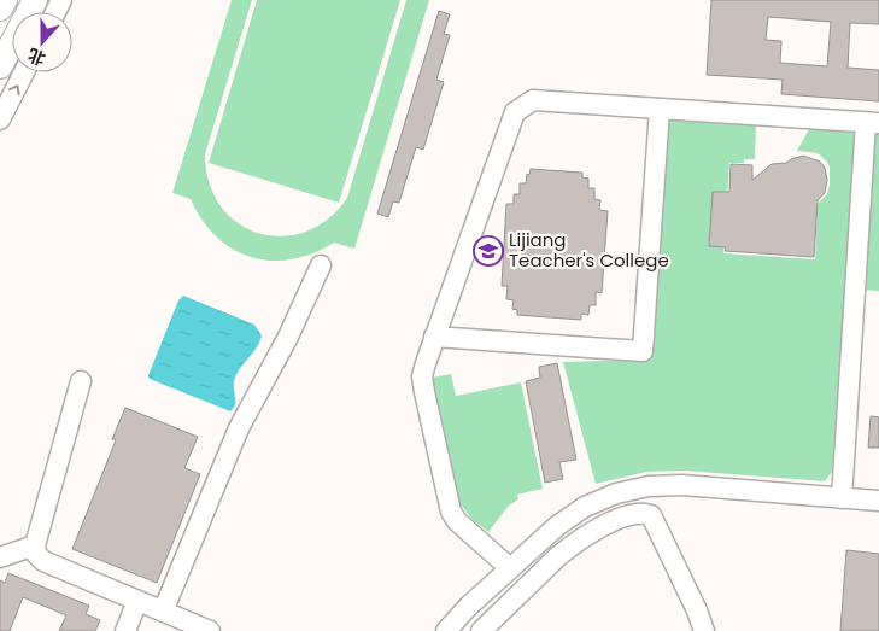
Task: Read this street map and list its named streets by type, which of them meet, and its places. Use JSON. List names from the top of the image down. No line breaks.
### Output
{"places":{"school or university":["Lijiang Teacher's College"]},"north":"bottom"}
